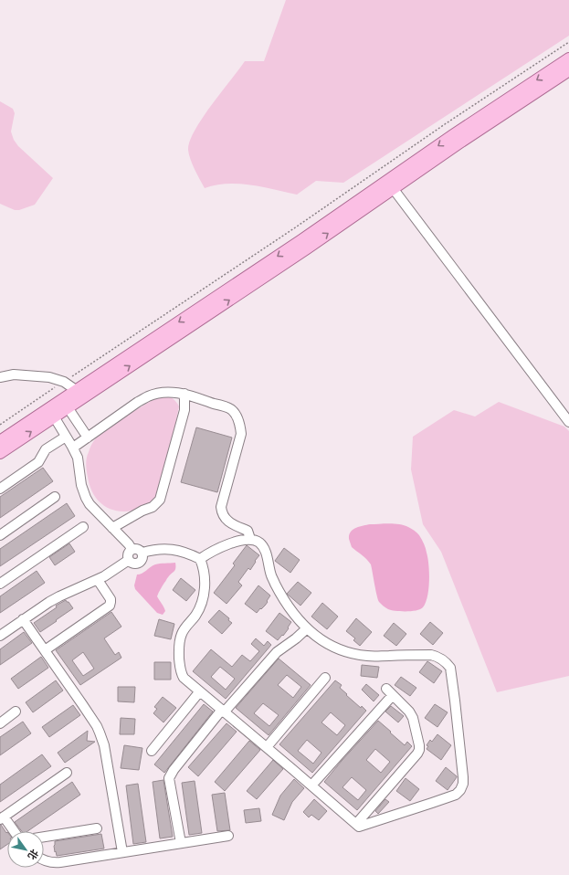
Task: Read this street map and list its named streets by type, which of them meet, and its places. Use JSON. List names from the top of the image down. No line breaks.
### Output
{"north":"bottom right"}
